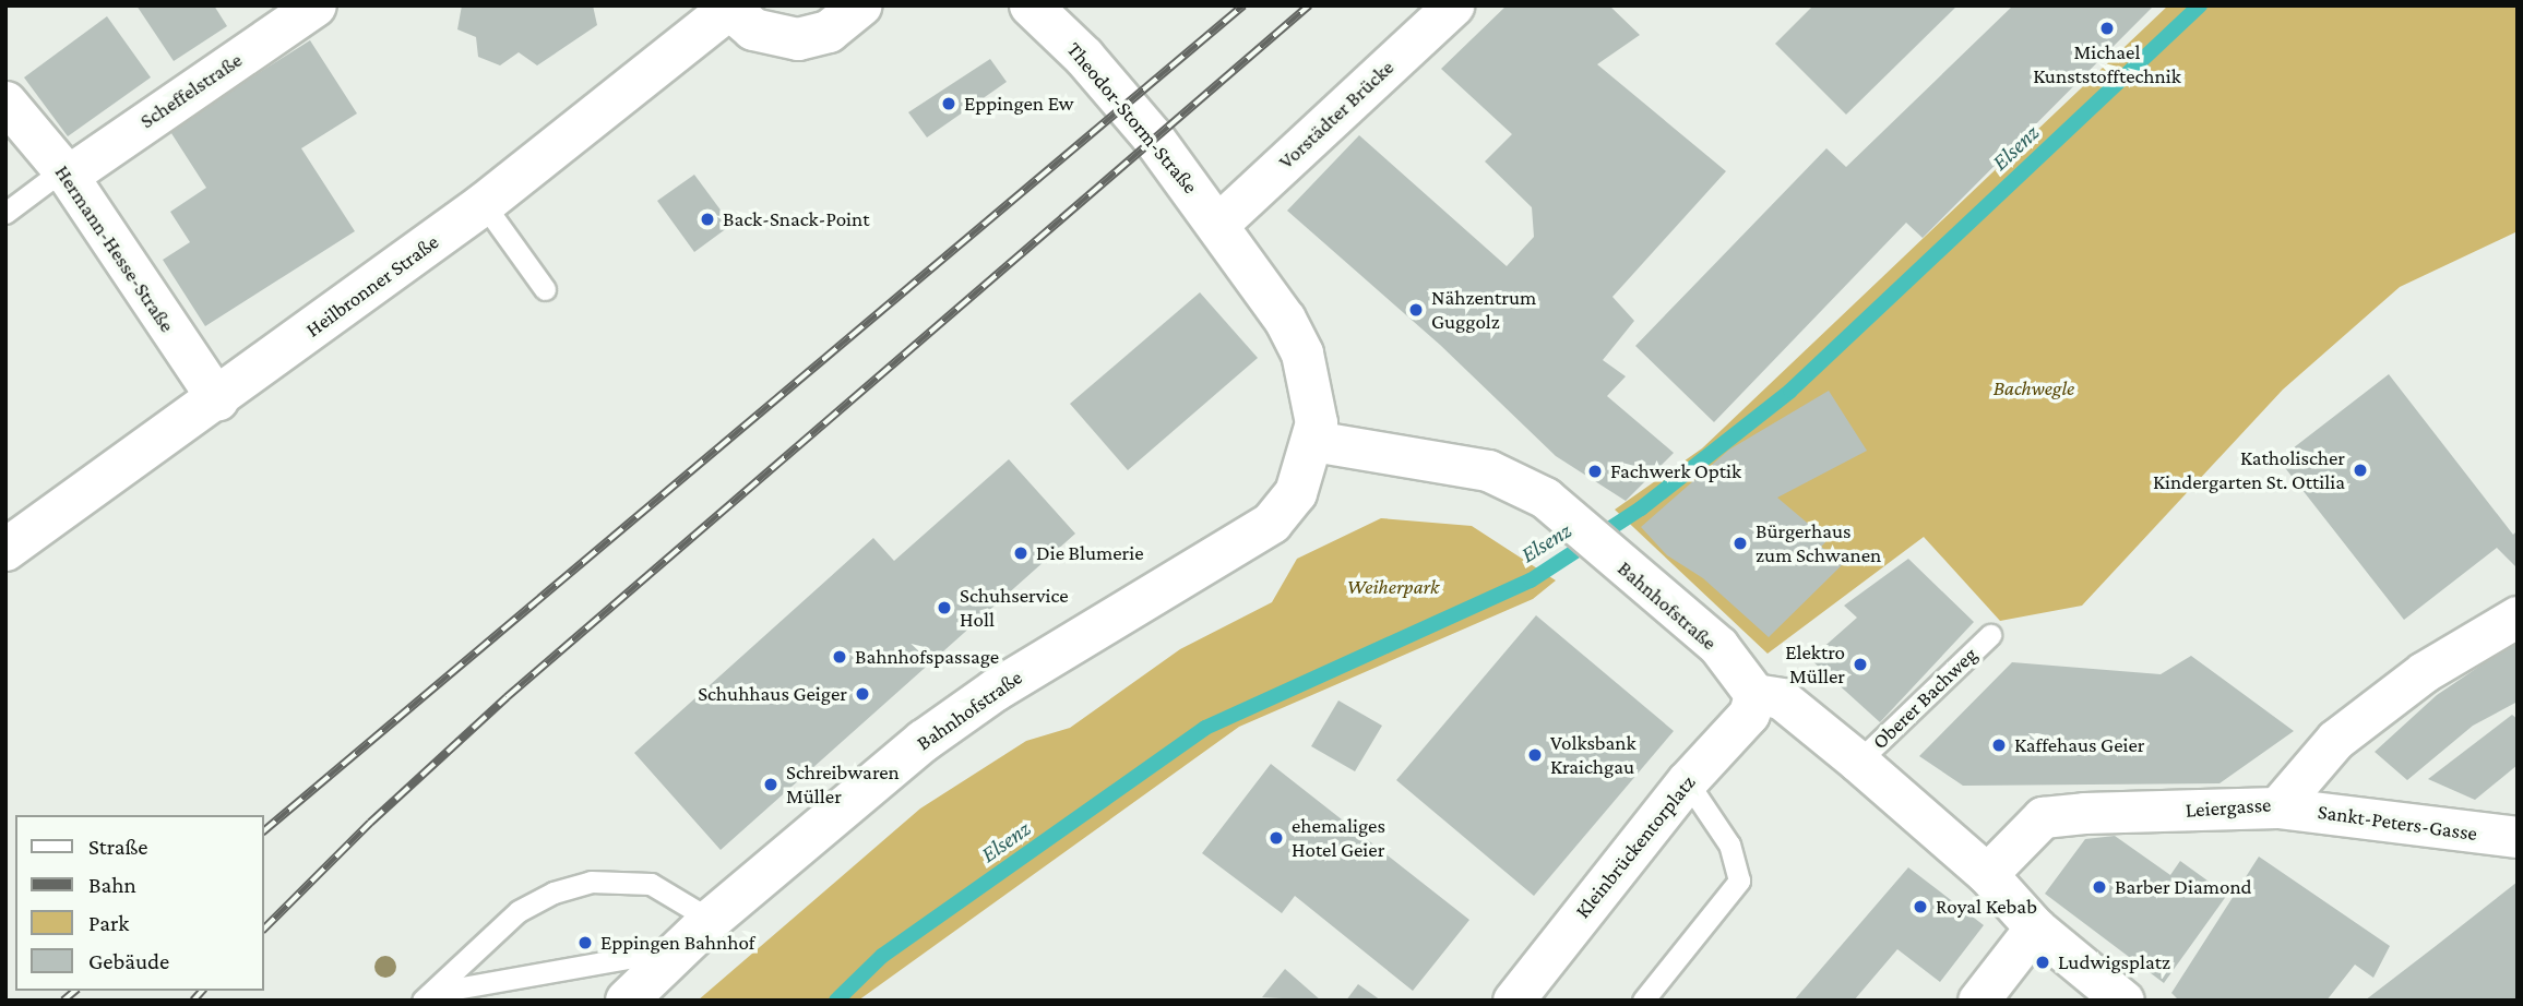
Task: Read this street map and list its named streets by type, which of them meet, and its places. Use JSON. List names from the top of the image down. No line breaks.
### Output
{"streets":{"street":["Scheffelstraße","Vorstädter Brücke","Theodor-Storm-Straße","Hermann-Hesse-Straße","Heilbronner Straße","Bahnhofstraße","Leiergasse","Sankt-Peters-Gasse","Kleinbrückentorplatz"],"lane":["Oberer Bachweg"]},"crossings":[["Scheffelstraße","Hermann-Hesse-Straße"],["Vorstädter Brücke","Theodor-Storm-Straße"],["Vorstädter Brücke","Bahnhofstraße"],["Theodor-Storm-Straße","Bahnhofstraße"],["Hermann-Hesse-Straße","Heilbronner Straße"],["Bahnhofstraße","Kleinbrückentorplatz"],["Leiergasse","Sankt-Peters-Gasse"]],"water":["Elsenz"],"parks":["Bachwegle","Weiherpark"],"places":["Michael Kunststofftechnik","Eppingen Ew","Back-Snack-Point","Nähzentrum Guggolz","Katholischer Kindergarten St. Ottilia","Fachwerk Optik","Bürgerhaus zum Schwanen","Die Blumerie","Schuhservice Holl","Bahnhofspassage","Elektro Müller","Schuhhaus Geiger","Kaffehaus Geier","Volksbank Kraichgau","Schreibwaren Müller","ehemaliges Hotel Geier","Barber Diamond","Royal Kebab","Eppingen Bahnhof","Ludwigsplatz"],"legend":["Straße","Bahn","Park","Gebäude"]}
